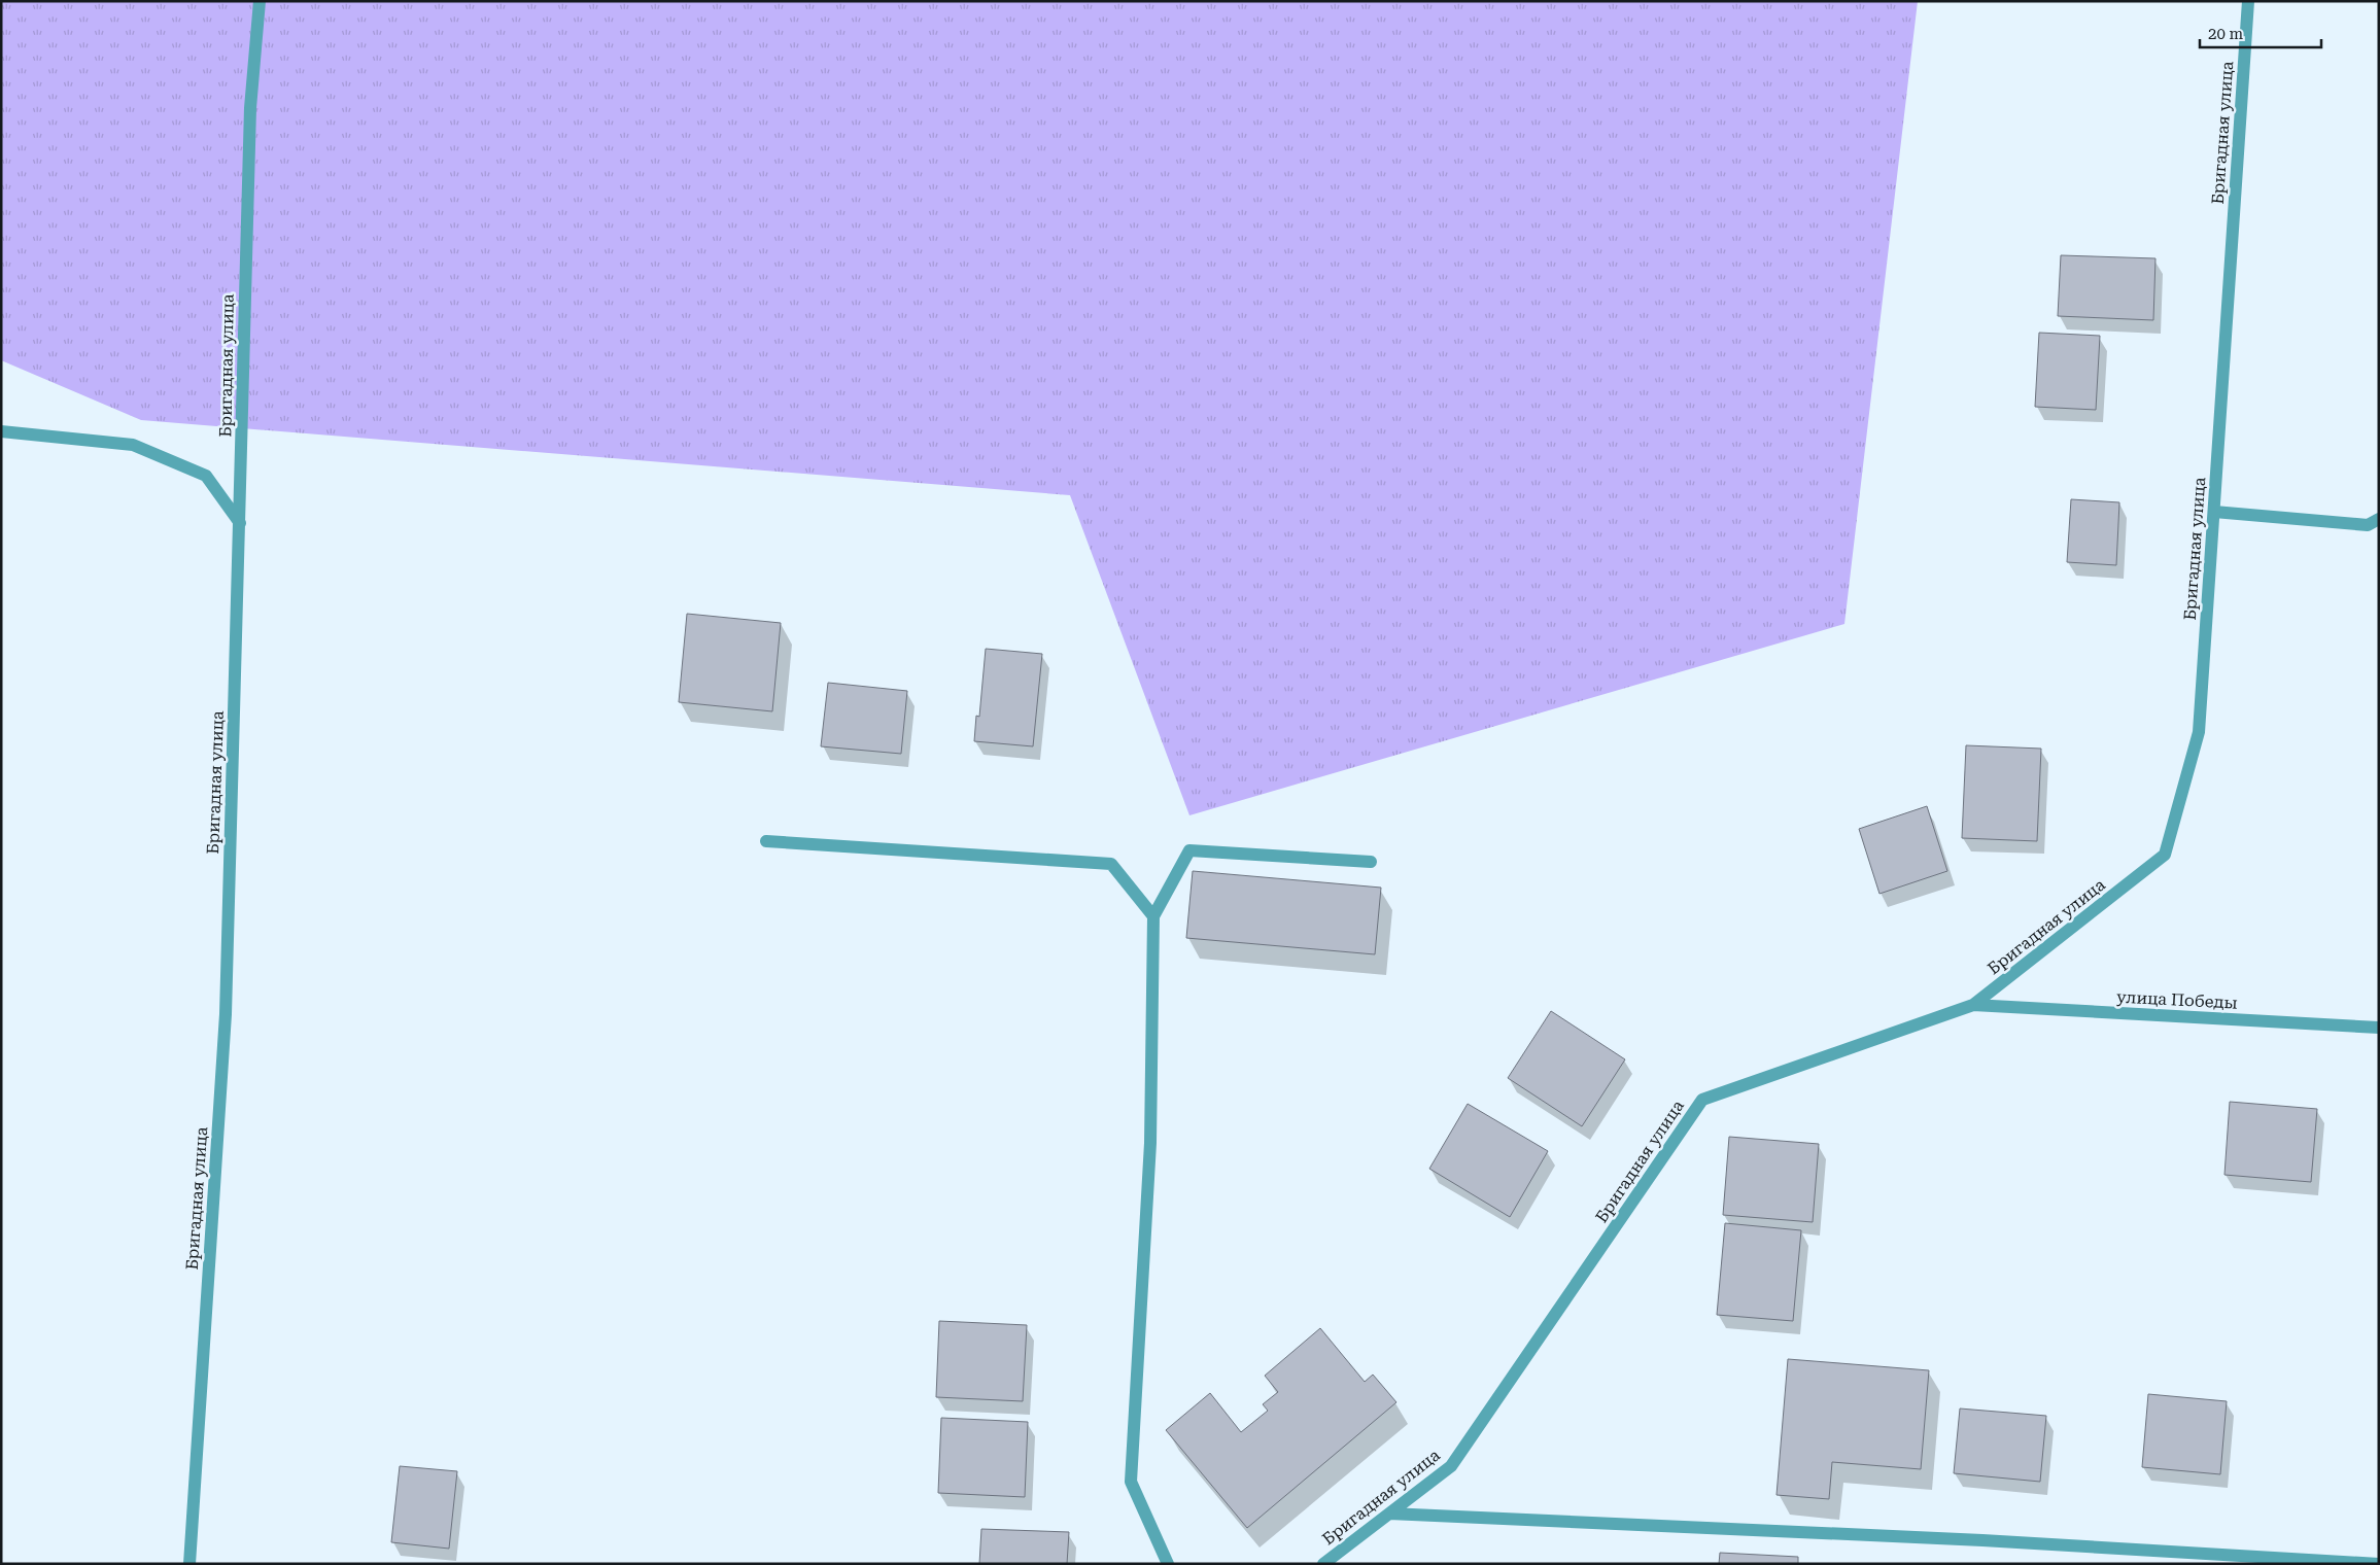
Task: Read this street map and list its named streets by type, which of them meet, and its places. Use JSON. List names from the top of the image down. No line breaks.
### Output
{"streets":{"street":["Бригадная улица","улица Победы"]},"crossings":[["Бригадная улица","улица Победы"]],"scale_bar":"20 m"}
